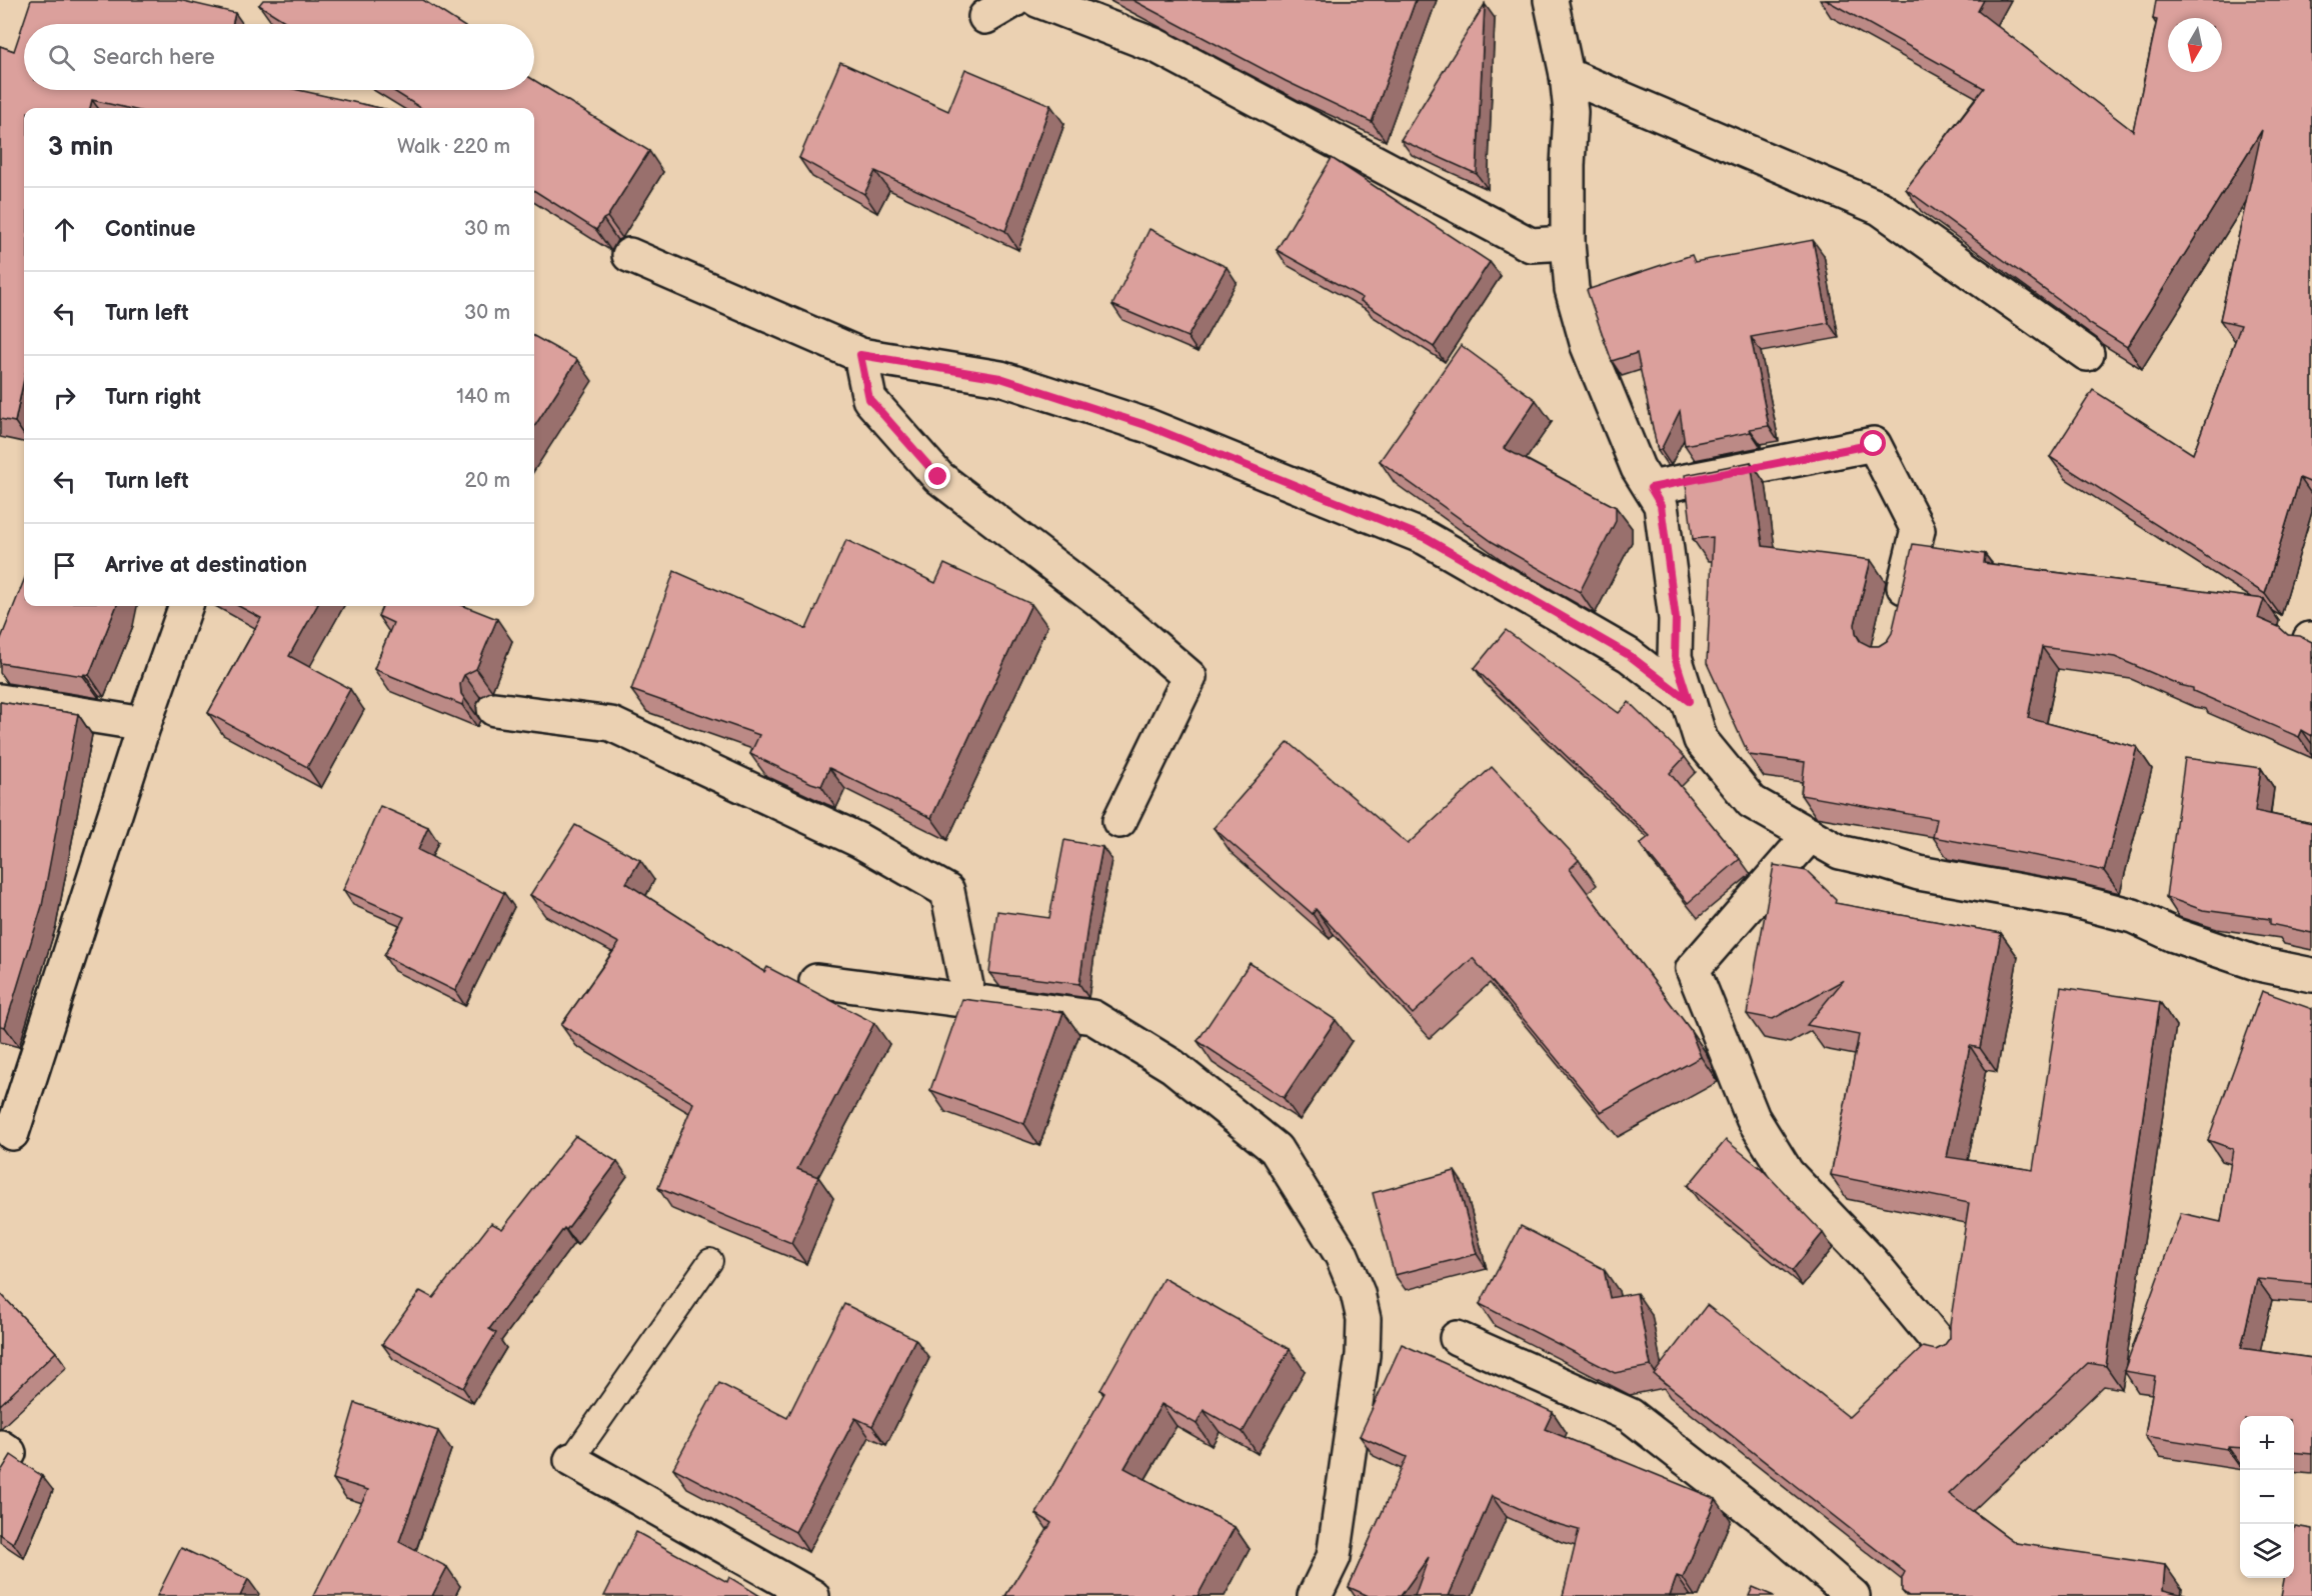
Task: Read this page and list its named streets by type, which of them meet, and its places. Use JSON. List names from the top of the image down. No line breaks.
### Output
{"north":"bottom","page":{"search":"Search here","heading":["3 min","Walk · 220 m"],"list":[["Continue","30 m"],["Turn left","30 m"],["Turn right","140 m"],["Turn left","20 m"],"Arrive at destination"],"map_buttons":["+","−"]}}
